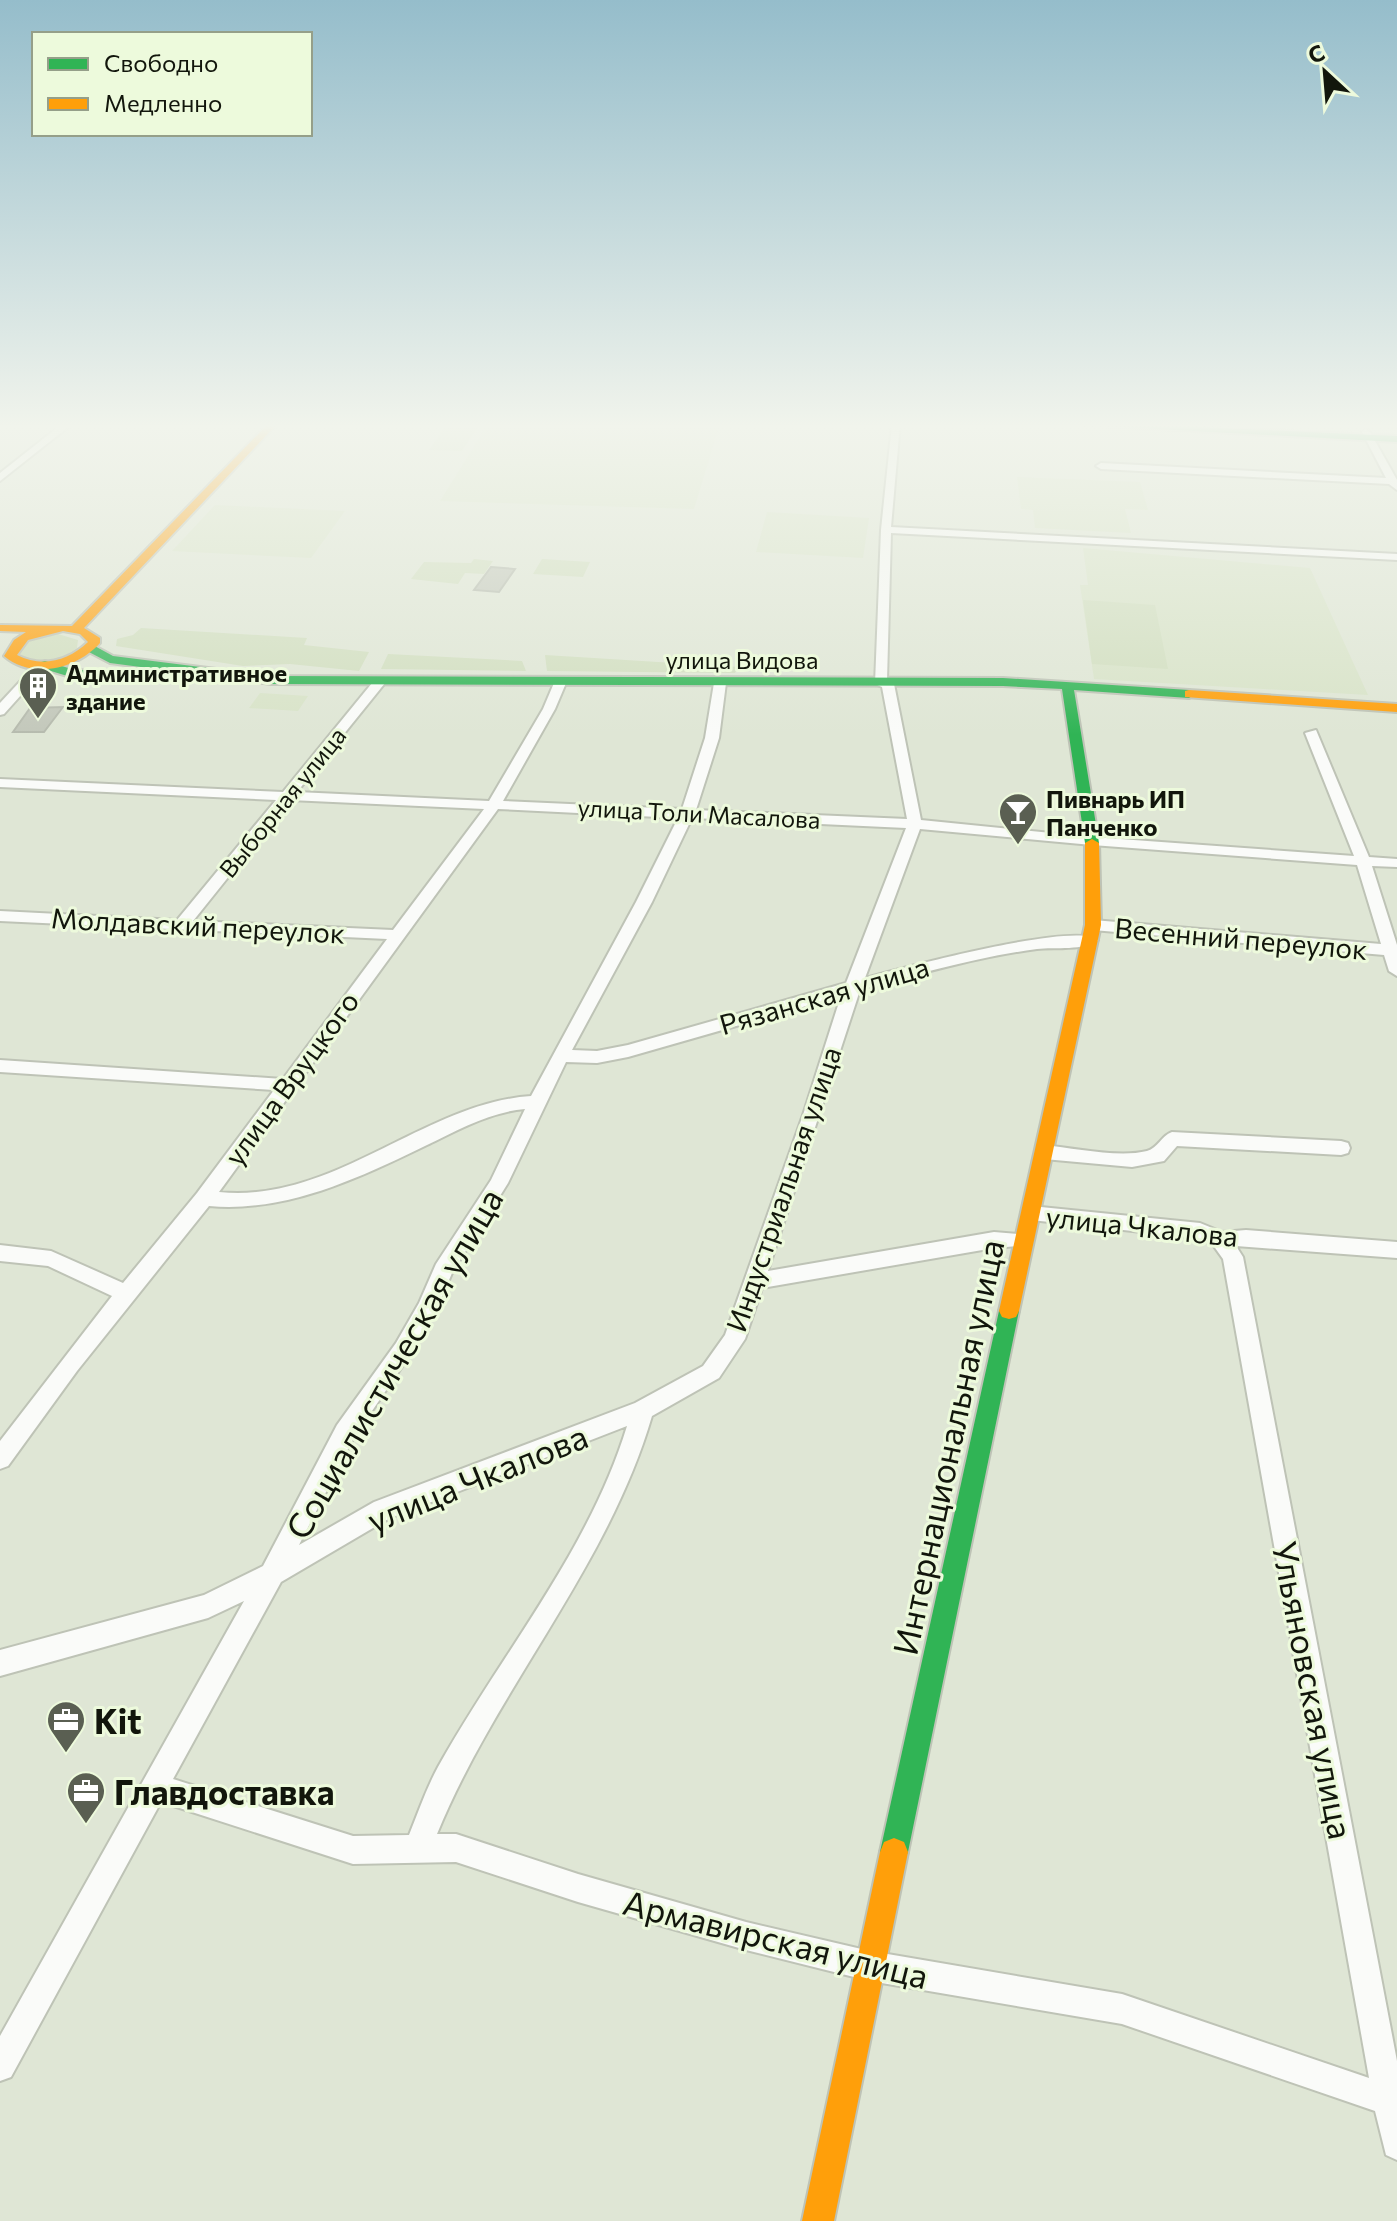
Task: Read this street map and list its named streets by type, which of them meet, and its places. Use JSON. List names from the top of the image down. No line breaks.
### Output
{"streets":{"main road":["улица Видова","Интернациональная улица"],"street":["Выборная улица","улица Толи Масалова","Молдавский переулок","Весенний переулок","Рязанская улица","улица Вруцкого","Индустриальная улица","улица Чкалова","Социалистическая улица","Ульяновская улица","Армавирская улица"]},"crossings":[["улица Видова","Выборная улица"],["улица Видова","улица Вруцкого"],["улица Видова","Социалистическая улица"],["улица Видова","Интернациональная улица"],["Выборная улица","улица Толи Масалова"],["Выборная улица","Молдавский переулок"],["улица Толи Масалова","улица Вруцкого"],["улица Толи Масалова","Индустриальная улица"],["улица Толи Масалова","Социалистическая улица"],["улица Толи Масалова","Интернациональная улица"],["Молдавский переулок","улица Вруцкого"],["Весенний переулок","Рязанская улица"],["Весенний переулок","Интернациональная улица"],["Рязанская улица","Индустриальная улица"],["Рязанская улица","Социалистическая улица"],["Рязанская улица","Интернациональная улица"],["Индустриальная улица","улица Чкалова"],["улица Чкалова","Социалистическая улица"],["улица Чкалова","Интернациональная улица"],["улица Чкалова","Ульяновская улица"],["Социалистическая улица","Армавирская улица"],["Интернациональная улица","Армавирская улица"],["Ульяновская улица","Армавирская улица"]],"places":{"building":["Административное здание"],"bar":["Пивнарь ИП Панченко"],"office":["Kit","Главдоставка"]},"legend":["Свободно","Медленно"],"north":"top left"}
